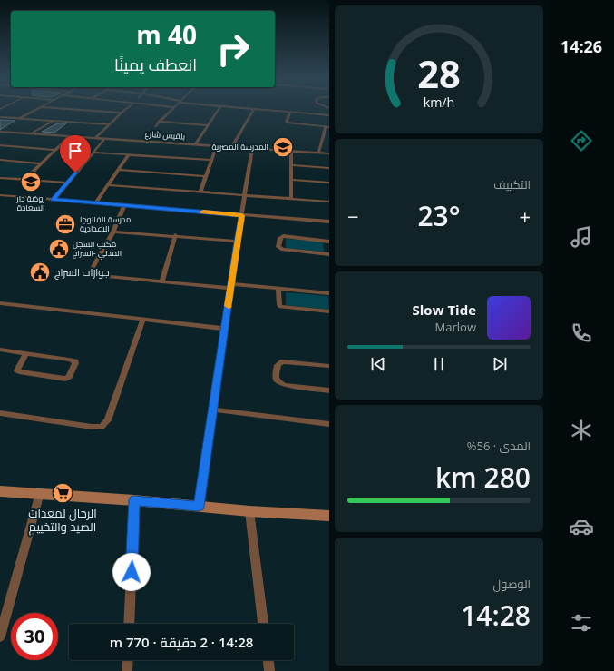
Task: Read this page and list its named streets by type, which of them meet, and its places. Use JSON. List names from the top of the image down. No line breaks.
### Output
{"streets":{"street":["بلقيس شارع"]},"places":{"school or university":["المدرسة المصرية","روضة دار السعادة"],"office":["مدرسة الفالوجا الاعدادية"],"public building":["مكتب السجل المدني -السراج","جوازات السراج"],"supermarket":["الرحال لمعدات الصيد والتخييم"]},"page":{"tabs":"14:26","turn":["40 m","انعطف يمينًا"],"tile":["التكييف",["المدى · 56%","280 km"],["الوصول","14:28"]],"heat":["−","23°","+"],"song":["Slow Tide","Marlow"],"limit":"30","trip":"14:28 · 2 دقيقة · 770 m","gauge":["28","km/h"]}}
